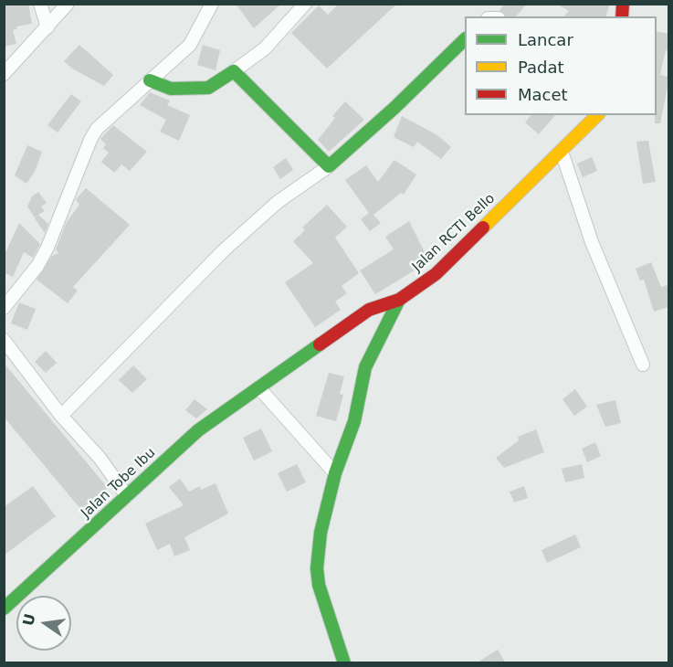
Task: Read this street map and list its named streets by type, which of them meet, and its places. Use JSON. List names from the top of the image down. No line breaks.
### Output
{"streets":{"street":["Jalan RCTI Bello","Jalan Tobe Ibu"]},"crossings":[["Jalan RCTI Bello","Jalan Tobe Ibu"]],"legend":["Lancar","Padat","Macet"],"north":"left"}
